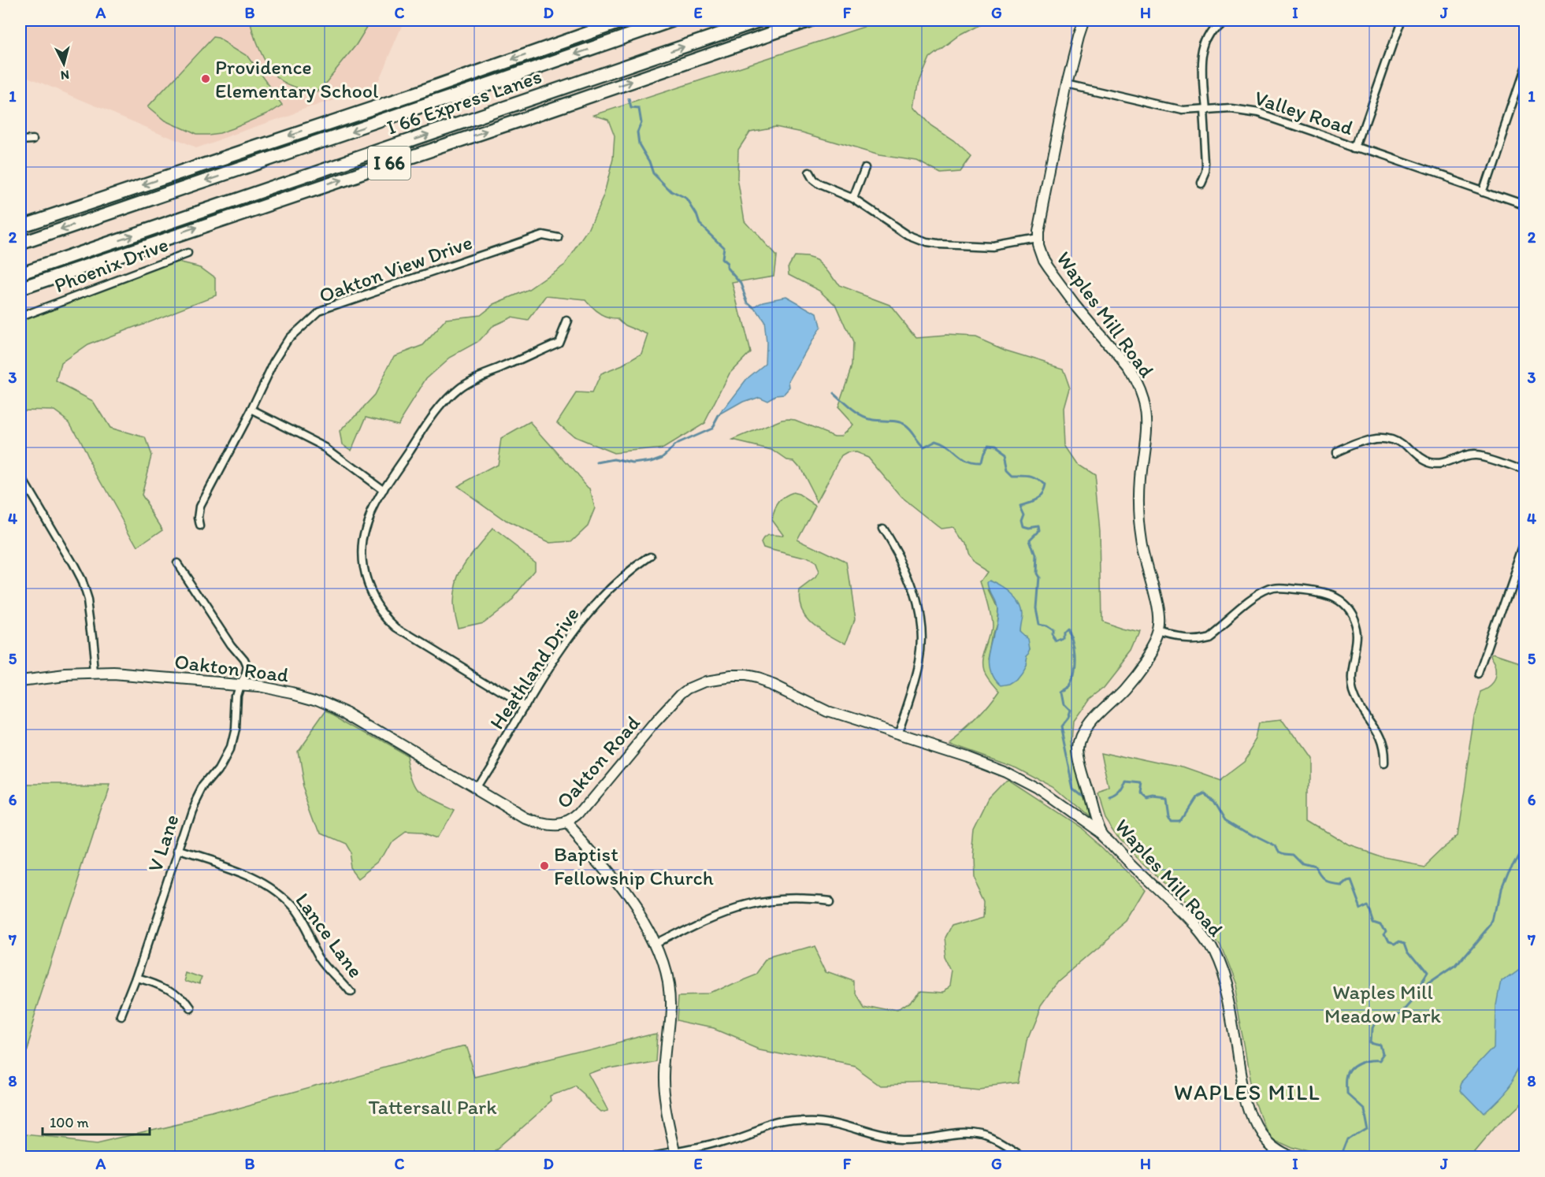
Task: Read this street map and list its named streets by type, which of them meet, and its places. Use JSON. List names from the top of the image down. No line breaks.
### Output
{"streets":{"highway":["I 66 Express Lanes","I 66"],"street":["Valley Road","Phoenix Drive","Oakton View Drive","Waples Mill Road","Oakton Road","Heathland Drive","V Lane","Lance Lane"]},"crossings":[["Valley Road","Waples Mill Road"],["Waples Mill Road","Oakton Road"],["Oakton Road","Heathland Drive"],["Oakton Road","V Lane"],["V Lane","Lance Lane"]],"districts":["WAPLES MILL"],"parks":["Waples Mill Meadow Park","Tattersall Park"],"places":["Providence Elementary School","Baptist Fellowship Church"],"scale_bar":"100 m","north":"bottom","grid":{"columns":["A","B","C","D","E","F","G","H","I","J"],"rows":["1","2","3","4","5","6","7","8"]}}
